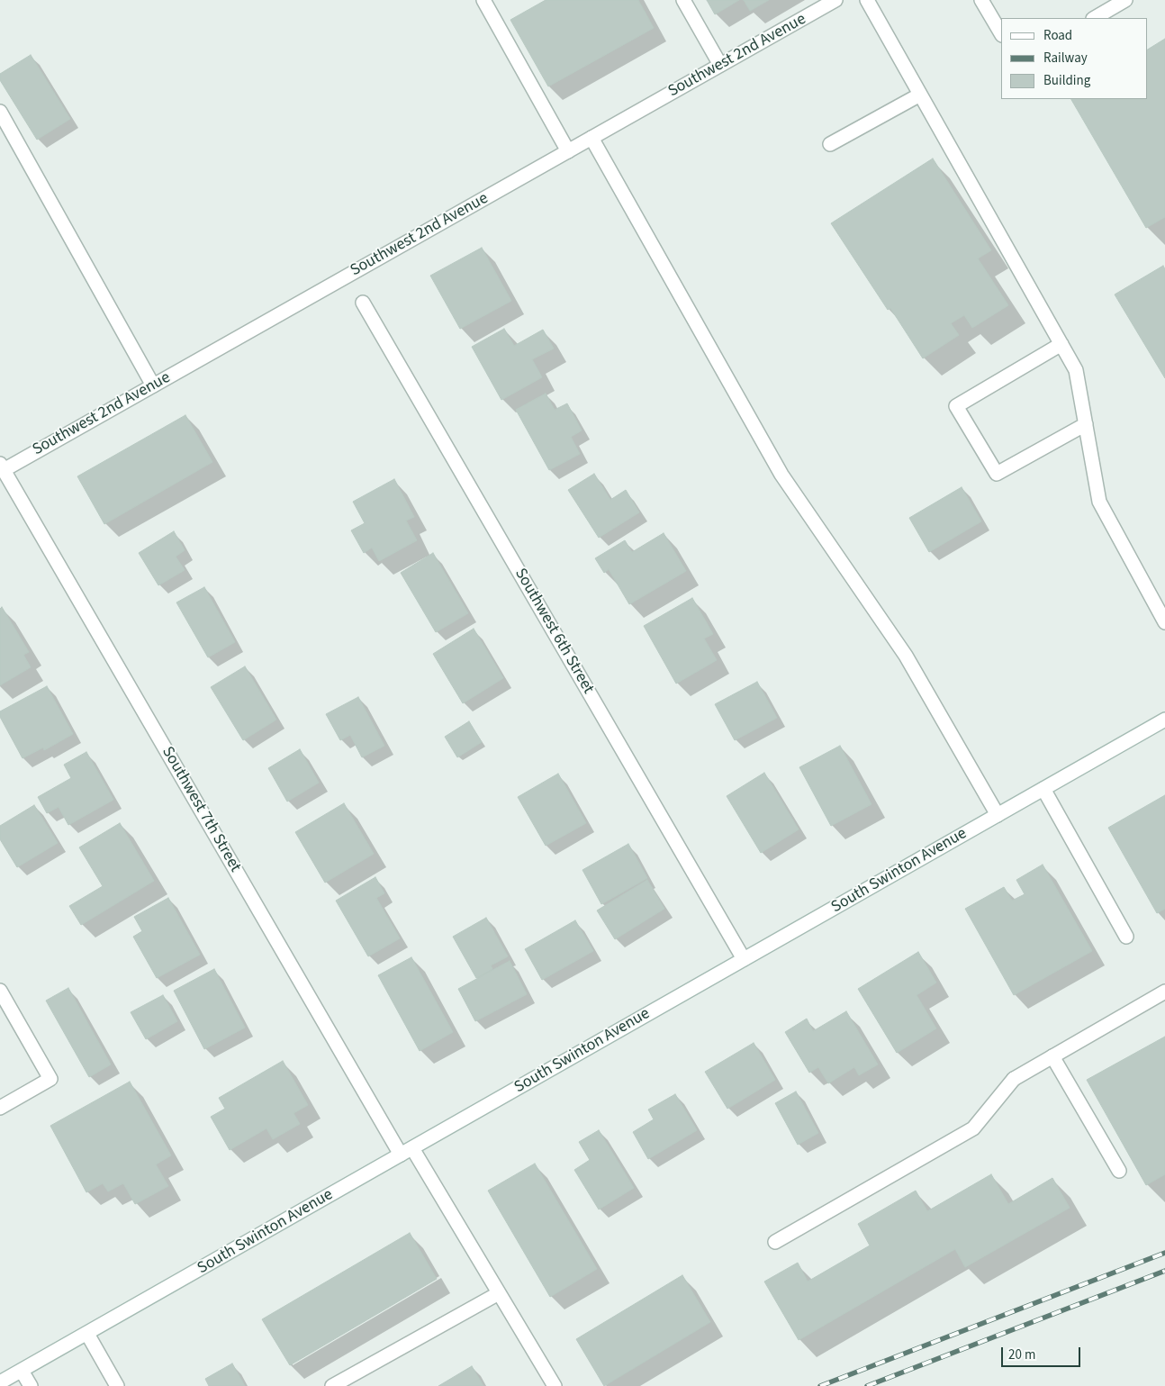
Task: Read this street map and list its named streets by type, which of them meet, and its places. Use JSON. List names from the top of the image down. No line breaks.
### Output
{"streets":{"street":["Southwest 2nd Avenue","Southwest 6th Street","Southwest 7th Street","South Swinton Avenue"]},"crossings":[["Southwest 2nd Avenue","Southwest 7th Street"],["Southwest 6th Street","South Swinton Avenue"],["Southwest 7th Street","South Swinton Avenue"]],"legend":["Road","Railway","Building"],"scale_bar":"20 m"}
